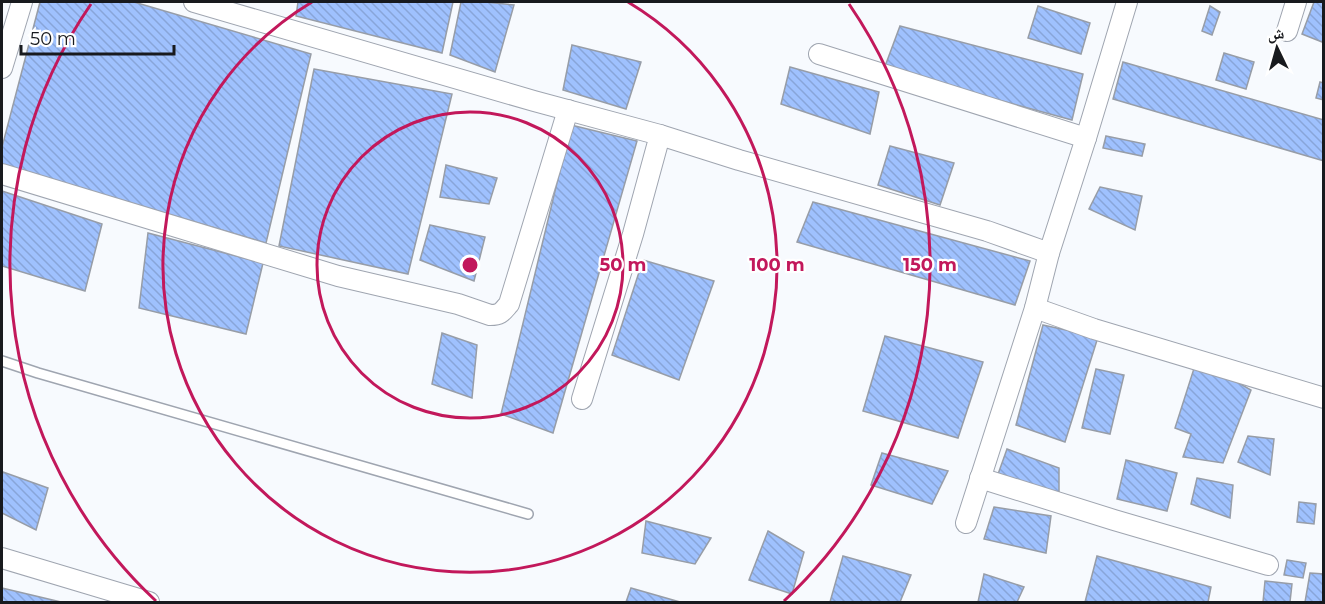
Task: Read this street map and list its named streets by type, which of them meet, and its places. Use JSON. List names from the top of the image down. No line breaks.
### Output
{"scale_bar":"50 m","north":"top","rings":["50 m","100 m","150 m"]}
